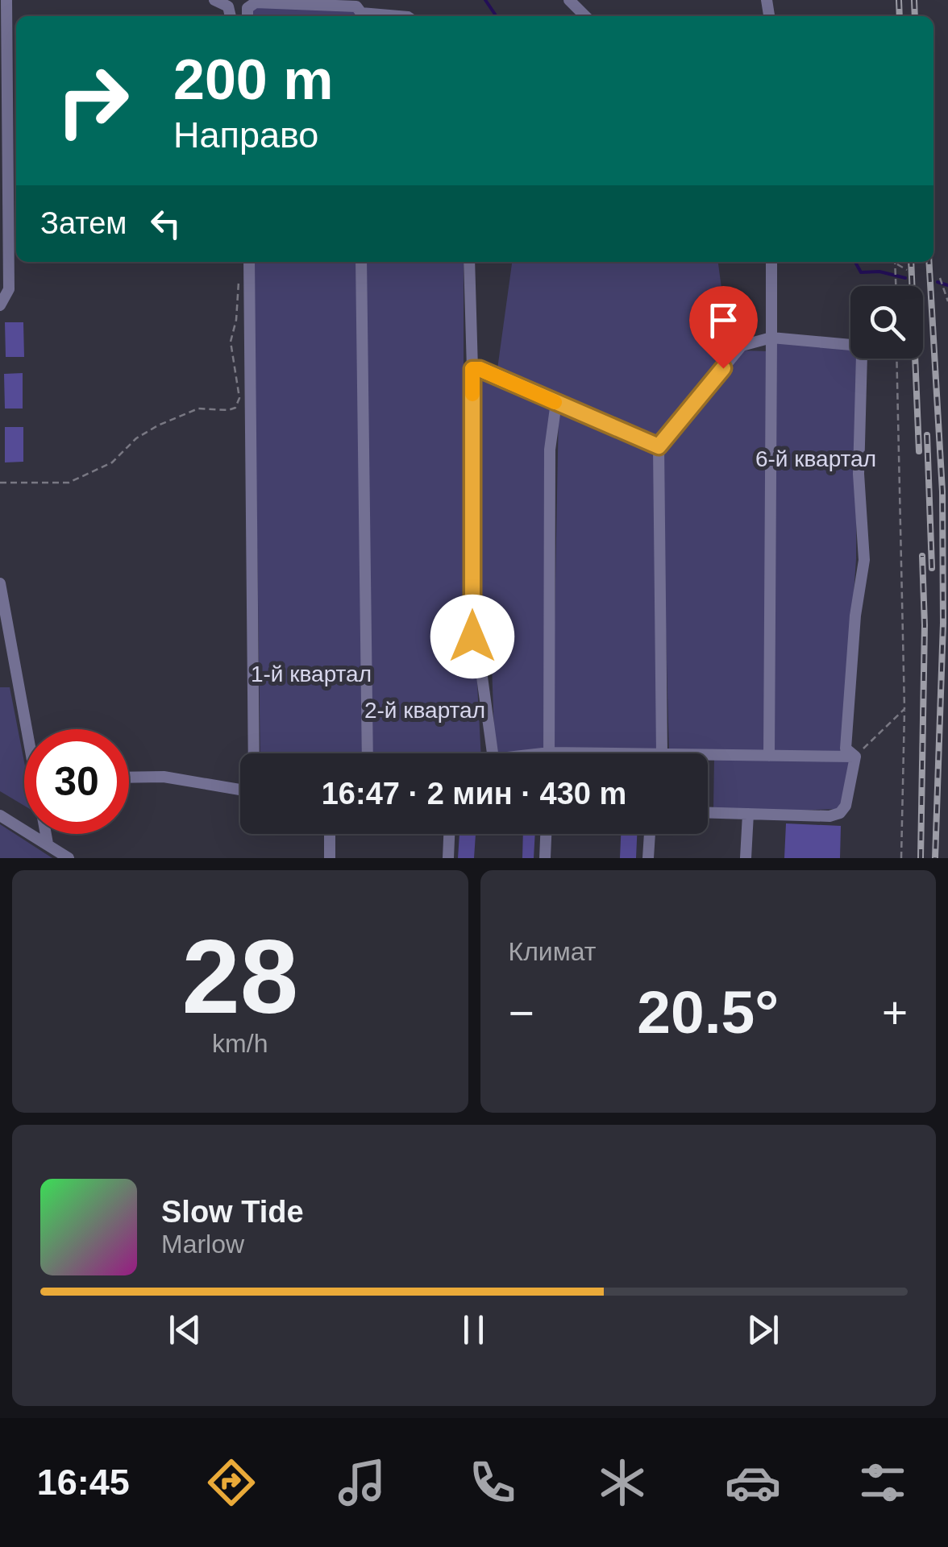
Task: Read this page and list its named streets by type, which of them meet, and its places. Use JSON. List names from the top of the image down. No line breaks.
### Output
{"parks":["6-й квартал","1-й квартал","2-й квартал"],"page":{"turn":["200 m","Направо"],"then":"Затем","limit":"30","trip":"16:47 · 2 мин · 430 m","tile":[["28","km/h"],"Климат"],"heat":["−","20.5°","+"],"song":["Slow Tide","Marlow"],"tabs":"16:45"}}
